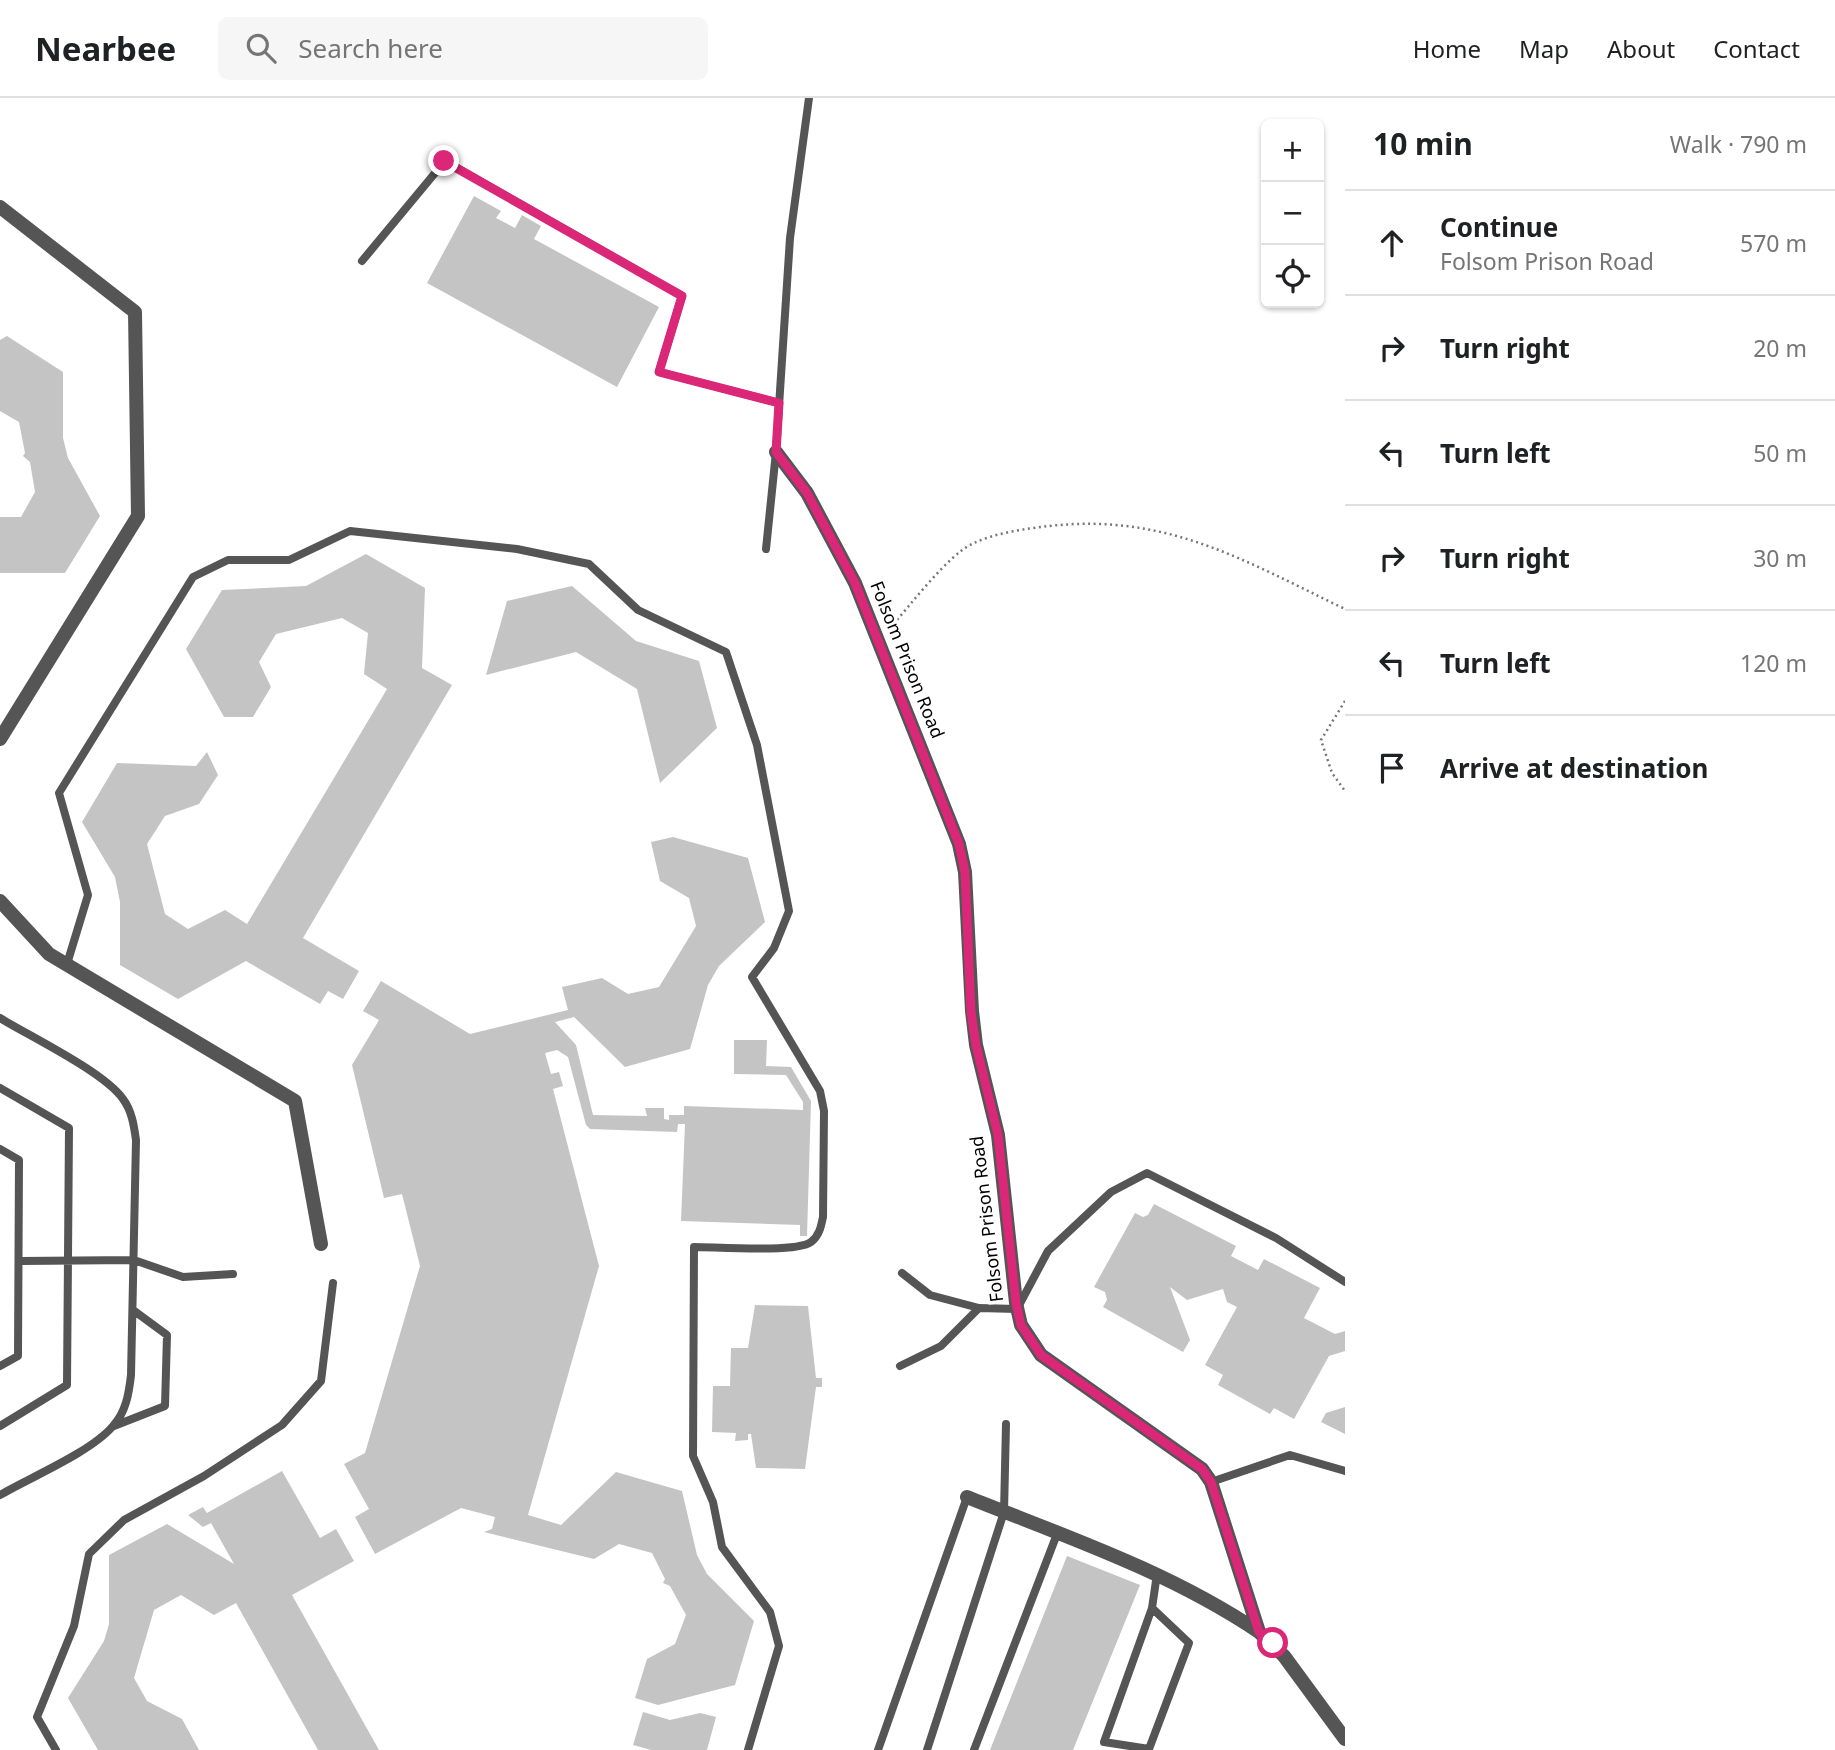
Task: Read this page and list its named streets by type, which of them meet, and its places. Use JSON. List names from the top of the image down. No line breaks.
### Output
{"streets":{"street":["Folsom Prison Road"]},"page":{"header":"Nearbee","search":"Search here","nav":["Home","Map","About","Contact"],"heading":["10 min","Walk · 790 m"],"map_buttons":["+","−"],"list":[["Continue","Folsom Prison Road","570 m"],["Turn right","20 m"],["Turn left","50 m"],["Turn right","30 m"],["Turn left","120 m"],"Arrive at destination"]}}
